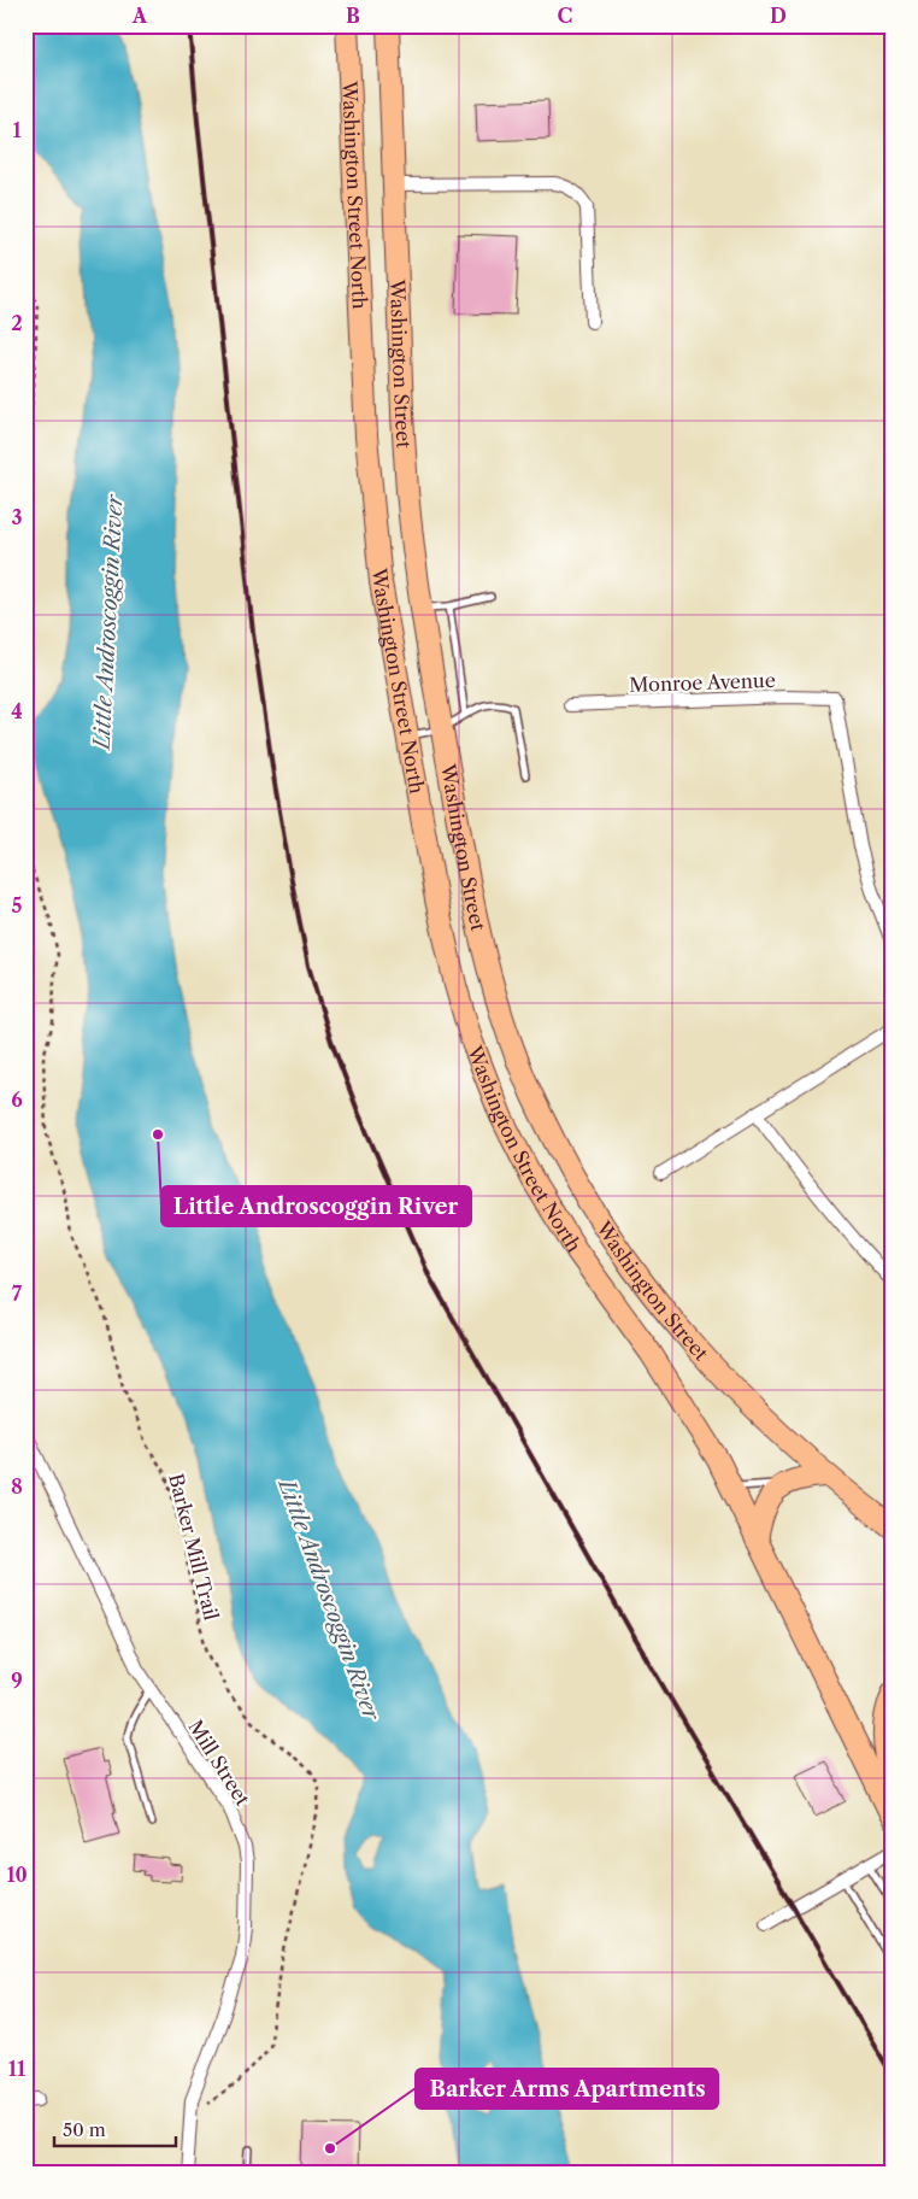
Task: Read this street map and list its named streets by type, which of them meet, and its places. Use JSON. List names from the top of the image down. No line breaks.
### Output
{"streets":{"highway":["Washington Street North","Washington Street"],"street":["Monroe Avenue","Mill Street"],"path":["Barker Mill Trail"]},"crossings":[["Washington Street North","Washington Street"],["Barker Mill Trail","Mill Street"]],"water":["Little Androscoggin River"],"places":["Little Androscoggin River","Barker Arms Apartments"],"scale_bar":"50 m","grid":{"columns":["A","B","C","D"],"rows":["1","2","3","4","5","6","7","8","9","10","11"]}}
